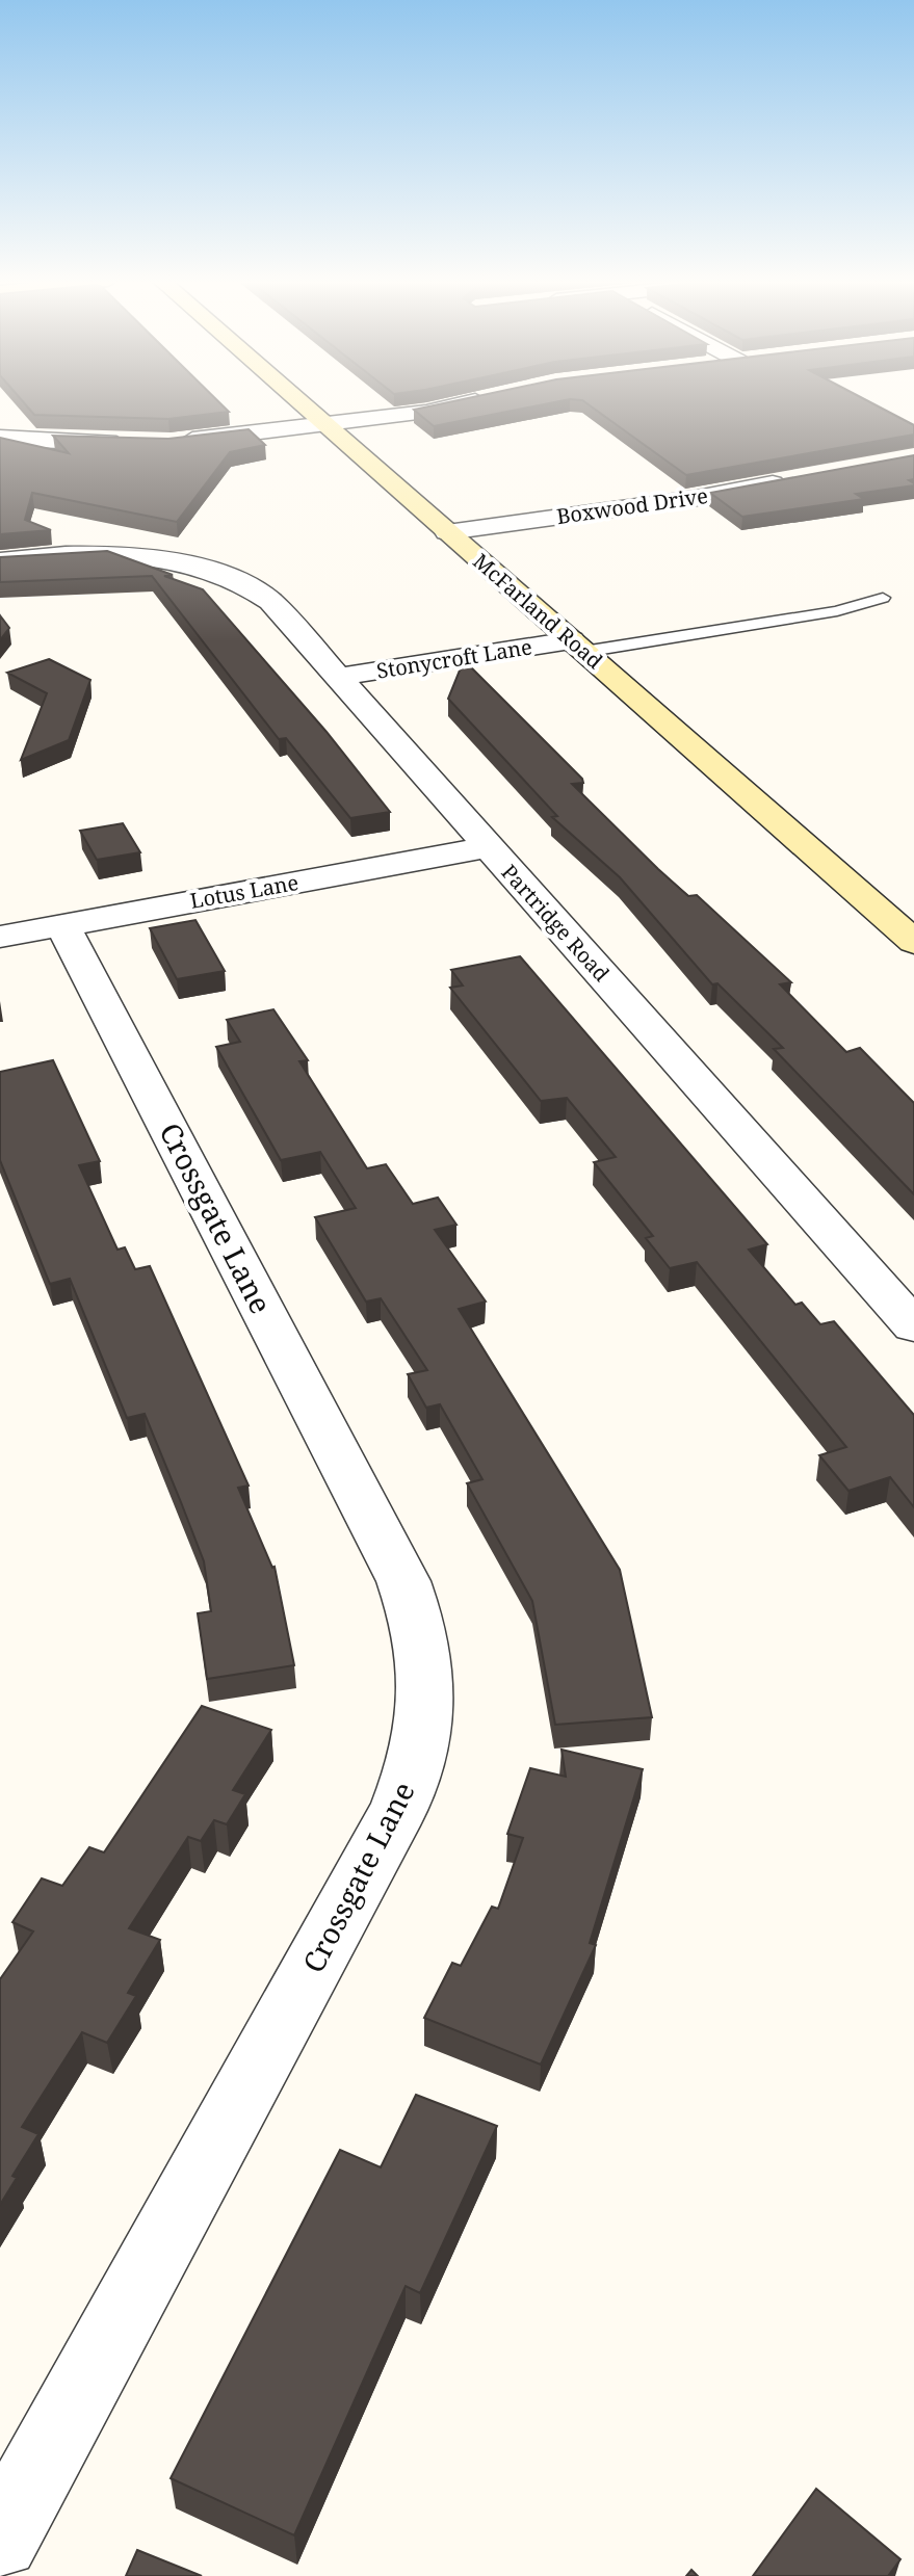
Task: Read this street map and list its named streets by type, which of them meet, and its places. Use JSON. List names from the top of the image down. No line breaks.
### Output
{"streets":{"street":["Boxwood Drive","McFarland Road","Stonycroft Lane","Lotus Lane","Partridge Road","Crossgate Lane"]},"crossings":[["Boxwood Drive","McFarland Road"],["McFarland Road","Stonycroft Lane"],["Stonycroft Lane","Partridge Road"],["Lotus Lane","Partridge Road"],["Lotus Lane","Crossgate Lane"]]}
